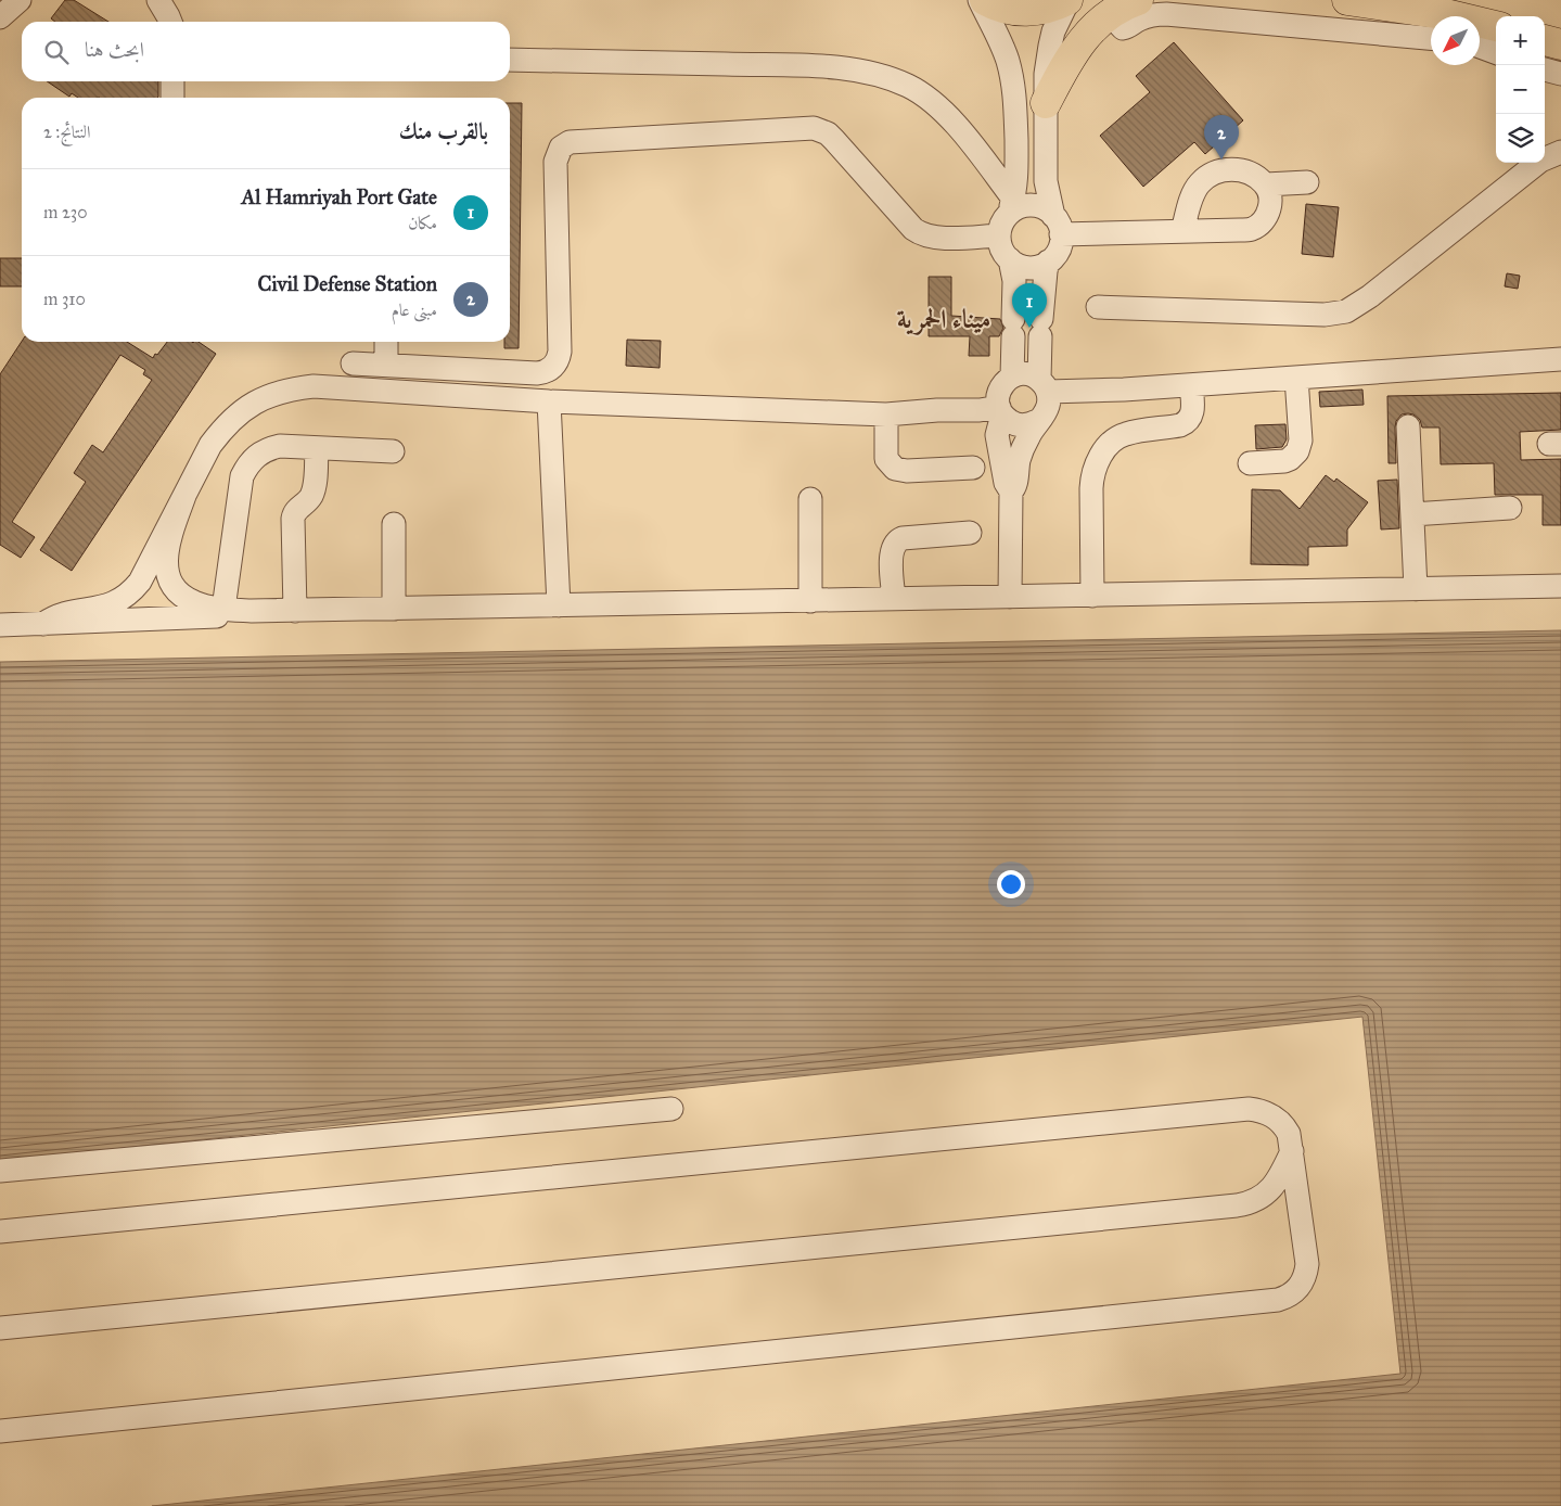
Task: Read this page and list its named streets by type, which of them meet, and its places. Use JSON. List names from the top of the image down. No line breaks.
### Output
{"districts":["ميناء الحمرية"],"north":"bottom left","page":{"map_buttons":["+","−"],"search":"ابحث هنا","heading":["بالقرب منك","النتائج: 2"],"pins":["2","1"],"list":[{"mark":"1","name":"Al Hamriyah Port Gate","note":"مكان","value":"230 m"},{"mark":"2","name":"Civil Defense Station","note":"مبنى عام","value":"310 m"}]}}
